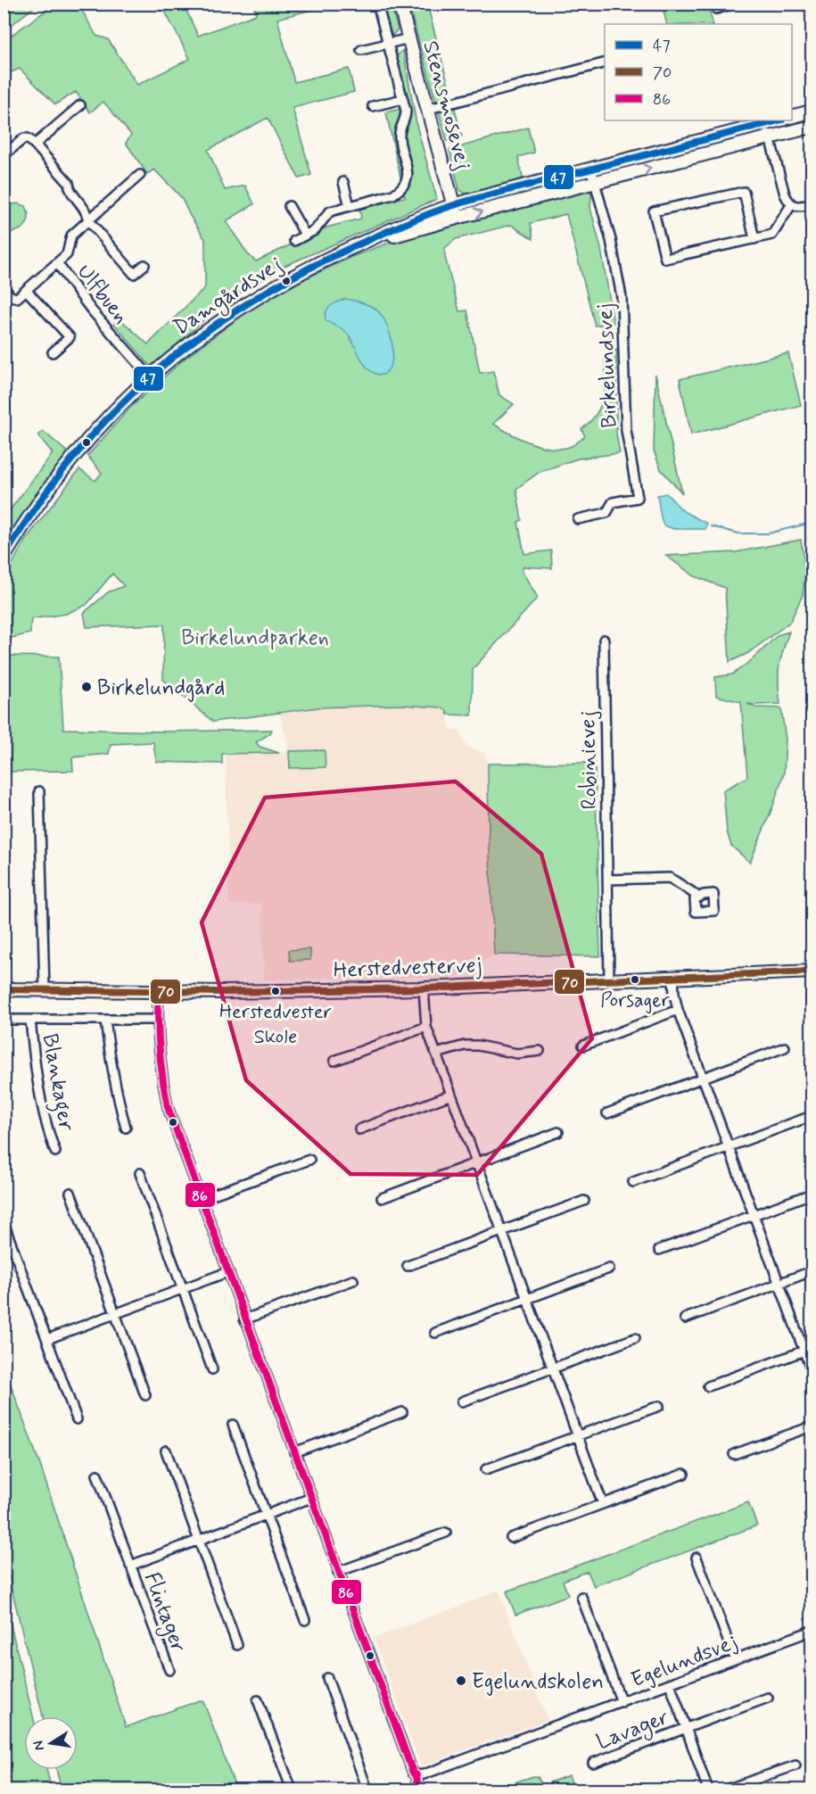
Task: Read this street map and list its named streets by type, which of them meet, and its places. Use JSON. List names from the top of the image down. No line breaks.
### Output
{"streets":{"street":["Stensmosevej","Ulfbuen","Damgårdsvej","Birkelundsvej","Robinievej","Herstedvestervej","Blankager","Flintager","Egelundsvej","Lavager"]},"crossings":[["Stensmosevej","Damgårdsvej"],["Ulfbuen","Damgårdsvej"],["Damgårdsvej","Birkelundsvej"],["Robinievej","Herstedvestervej"],["Egelundsvej","Lavager"]],"parks":["Birkelundparken"],"places":["Birkelundgård","Porsager","Herstedvester Skole","Egelundskolen"],"lines":["transit line 47","transit line 70","transit line 86"],"legend":["47","70","86"],"north":"left"}
